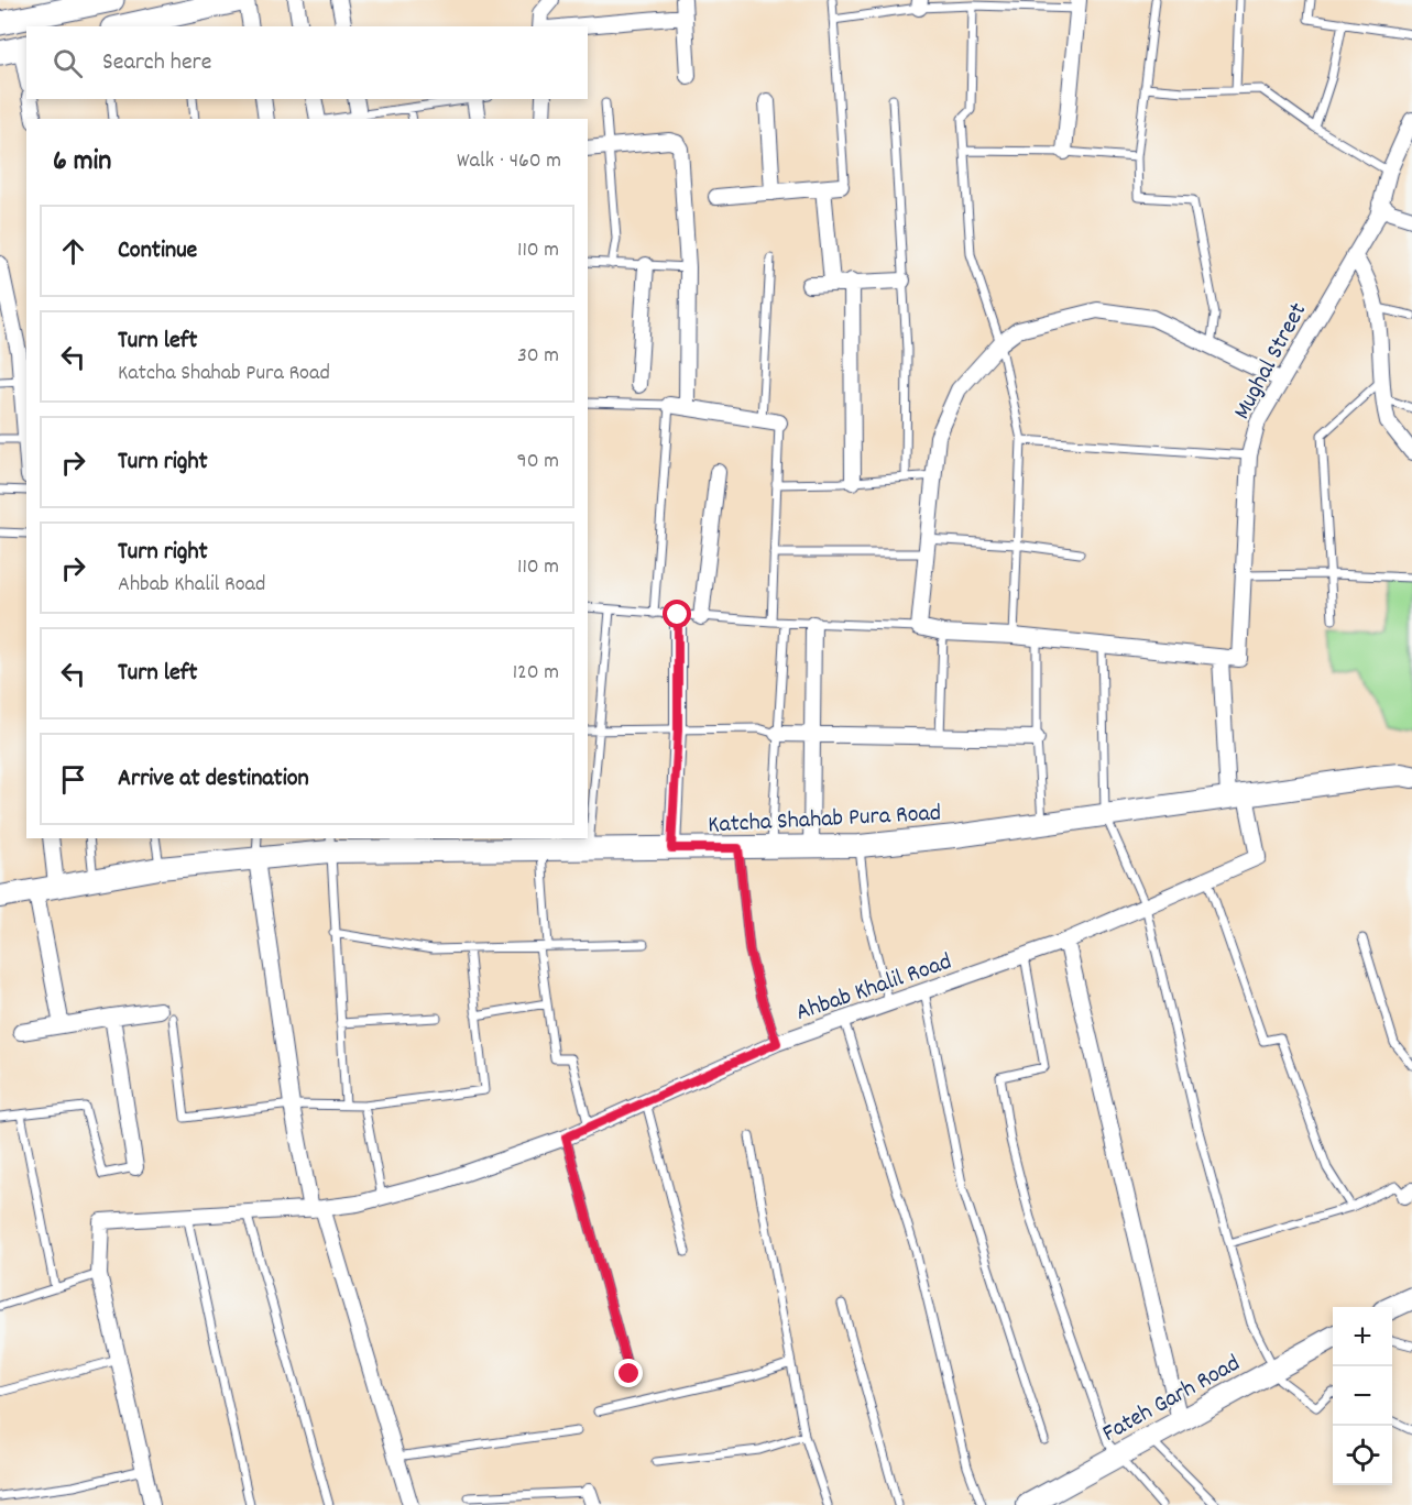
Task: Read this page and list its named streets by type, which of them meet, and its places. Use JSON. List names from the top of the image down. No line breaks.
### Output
{"streets":{"street":["Mughal Street","Katcha Shahab Pura Road","Ahbab Khalil Road","Fateh Garh Road"]},"crossings":[["Katcha Shahab Pura Road","Ahbab Khalil Road"]],"page":{"search":"Search here","heading":["6 min","Walk · 460 m"],"list":[["Continue","110 m"],["Turn left","Katcha Shahab Pura Road","30 m"],["Turn right","90 m"],["Turn right","Ahbab Khalil Road","110 m"],["Turn left","120 m"],"Arrive at destination"],"map_buttons":["+","−"]}}
